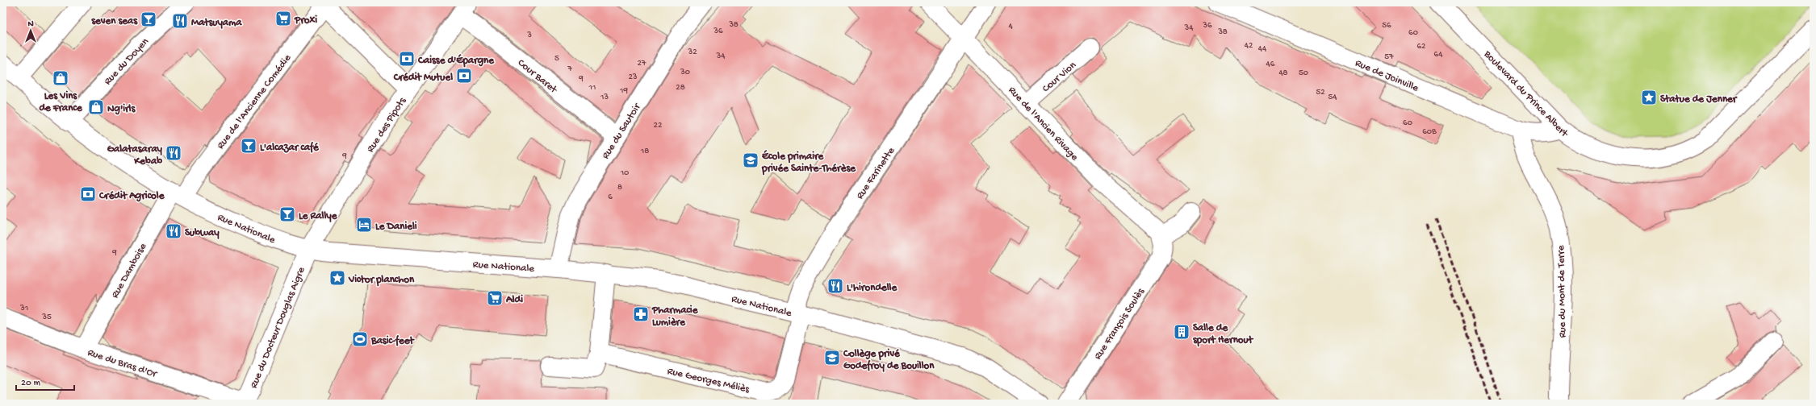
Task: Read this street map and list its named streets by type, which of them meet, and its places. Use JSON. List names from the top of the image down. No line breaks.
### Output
{"streets":{"street":["Rue du Doyen","Rue de Joinville","Cour Baret","Cour Vion","Boulevard du Prince Albert","Rue de l'Ancienne Comédie","Rue de l'Ancien Rivage","Rue des Pipots","Rue du Sautoir","Rue Farinette","Rue Nationale","Rue Damboise","Rue du Mont de Terre","Rue François Soulès","Rue du Docteur Douglas Aigre","Rue du Bras d'Or","Rue Georges Méliès"]},"crossings":[["Rue du Doyen","Rue Nationale"],["Rue de Joinville","Boulevard du Prince Albert"],["Rue de Joinville","Rue du Mont de Terre"],["Cour Baret","Rue des Pipots"],["Cour Baret","Rue du Sautoir"],["Cour Vion","Rue de l'Ancien Rivage"],["Rue de l'Ancienne Comédie","Rue Nationale"],["Rue de l'Ancienne Comédie","Rue Damboise"],["Rue de l'Ancien Rivage","Rue Farinette"],["Rue de l'Ancien Rivage","Rue François Soulès"],["Rue des Pipots","Rue Nationale"],["Rue des Pipots","Rue du Docteur Douglas Aigre"],["Rue du Sautoir","Rue Nationale"],["Rue Farinette","Rue Nationale"],["Rue Farinette","Rue Georges Méliès"],["Rue Nationale","Rue Damboise"],["Rue Nationale","Rue du Docteur Douglas Aigre"],["Rue Nationale","Rue Georges Méliès"],["Rue Damboise","Rue du Bras d'Or"],["Rue du Docteur Douglas Aigre","Rue du Bras d'Or"]],"places":{"supermarket":["Proxi","Aldi"],"bar":["seven seas","L'alcazar café","Le Rallye"],"restaurant":["Matsuyama","Galatasaray Kebab","Subway","L'hirondelle"],"bank":["Caisse d'Épargne","Crédit Mutuel","Crédit Agricole"],"shop":["Les Vins de France","Ng'irls"],"place":["Statue de Jenner","Victor planchon"],"school or university":["École primaire privée Sainte-Thérèse","Collège privé Godefroy de Bouillon"],"hotel":["Le Danieli"],"pharmacy":["Pharmacie Lumière"],"building":["Salle de sport Hernout"],"sports":["Basic-feet"]},"house_numbers":["38","36","56","4","34","36","38","60","3","42","62","44","32","64","34","57","5","27","46","7","30","48","50","23","9","11","28","19","52","13","54","60","22","60B","18","9","10","8","6","9","31","35"],"scale_bar":"20 m","north":"top"}
